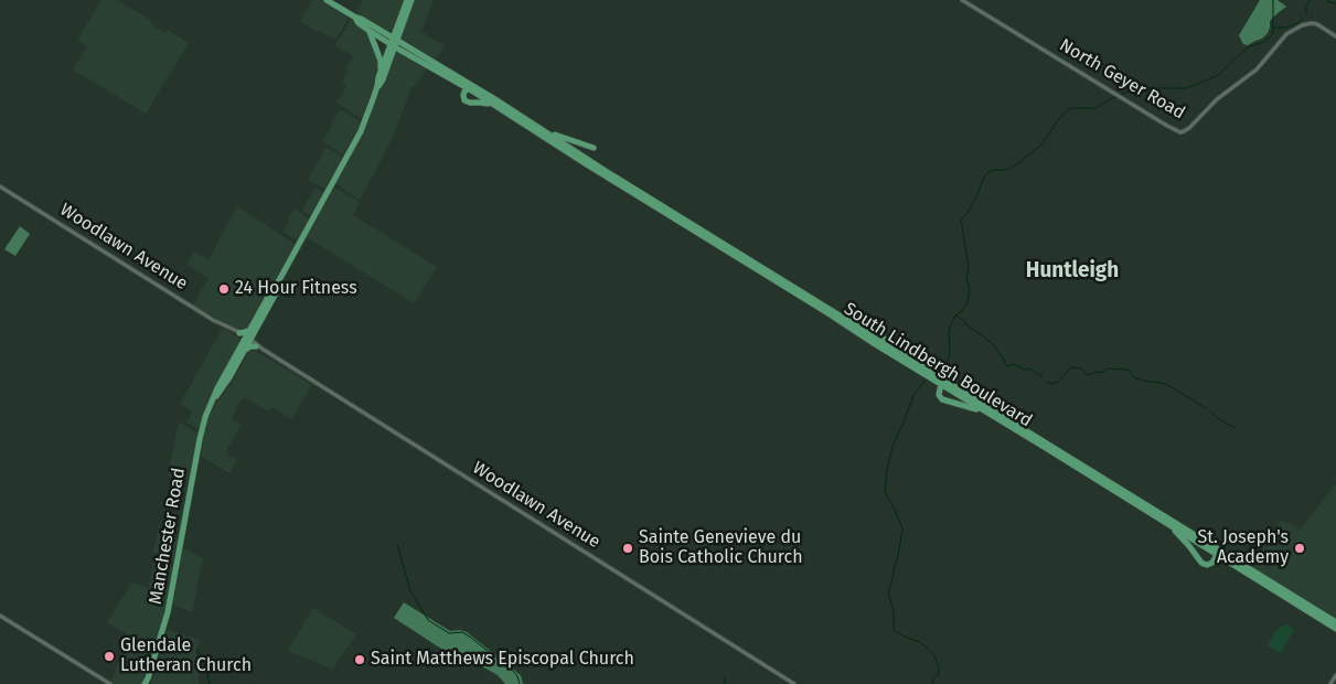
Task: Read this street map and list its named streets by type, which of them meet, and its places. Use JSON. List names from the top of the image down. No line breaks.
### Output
{"streets":{"main road":["South Lindbergh Boulevard","Manchester Road"],"street":["North Geyer Road","Woodlawn Avenue"]},"crossings":[["Woodlawn Avenue","Manchester Road"]],"districts":["Huntleigh"],"places":["24 Hour Fitness","Sainte Genevieve du Bois Catholic Church","St. Joseph's Academy","Glendale Lutheran Church","Saint Matthews Episcopal Church"]}
